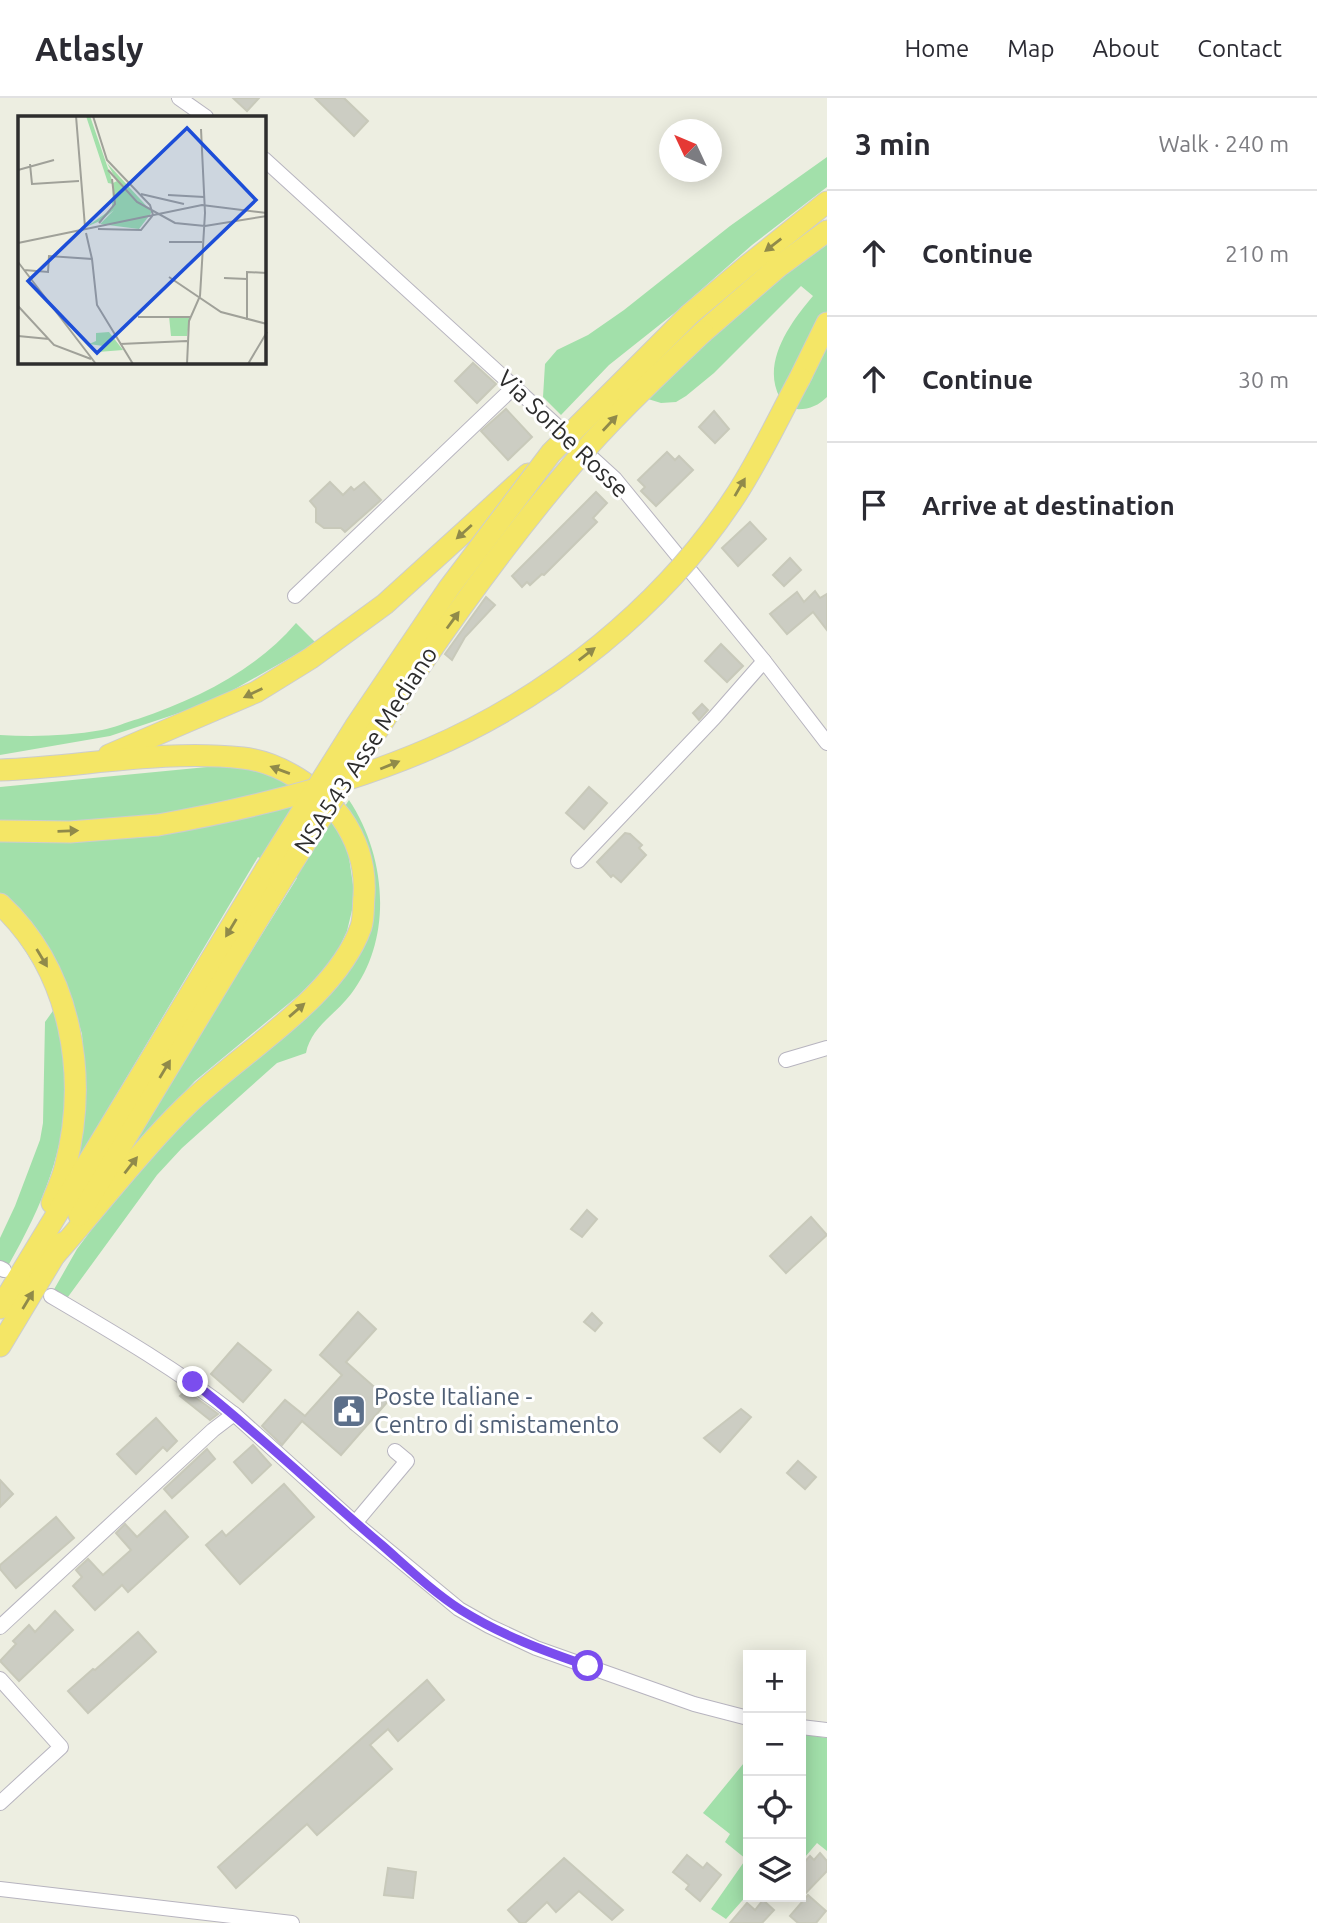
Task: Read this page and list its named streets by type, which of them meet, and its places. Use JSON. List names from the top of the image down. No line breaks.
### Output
{"streets":{"highway":["NSA543 Asse Mediano"],"street":["Via Sorbe Rosse"]},"places":{"public building":["Poste Italiane - Centro di smistamento"]},"north":"top left","page":{"header":"Atlasly","nav":["Home","Map","About","Contact"],"heading":["3 min","Walk · 240 m"],"list":[["Continue","210 m"],["Continue","30 m"],"Arrive at destination"],"map_buttons":["+","−"]}}
